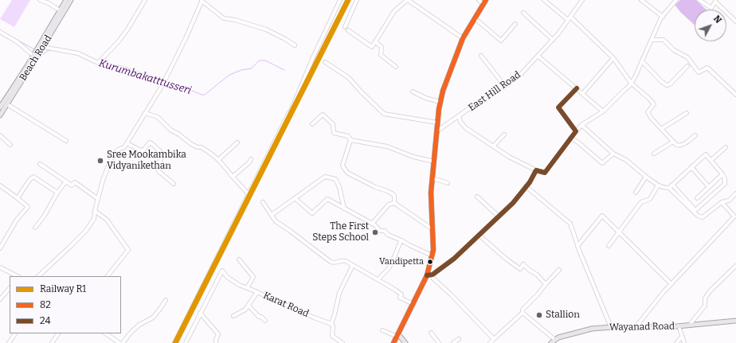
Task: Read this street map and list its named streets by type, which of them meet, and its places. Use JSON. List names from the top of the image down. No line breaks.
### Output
{"streets":{"main road":["Beach Road","Wayanad Road"],"street":["East Hill Road","Karat Road"]},"water":["Kurumbakatttusseri"],"places":["Sree Mookambika Vidyanikethan","The First Steps School","Vandipetta","Stallion"],"lines":["rail line R1","transit line 82","transit line 24"],"legend":["Railway R1","82","24"],"north":"top right"}
